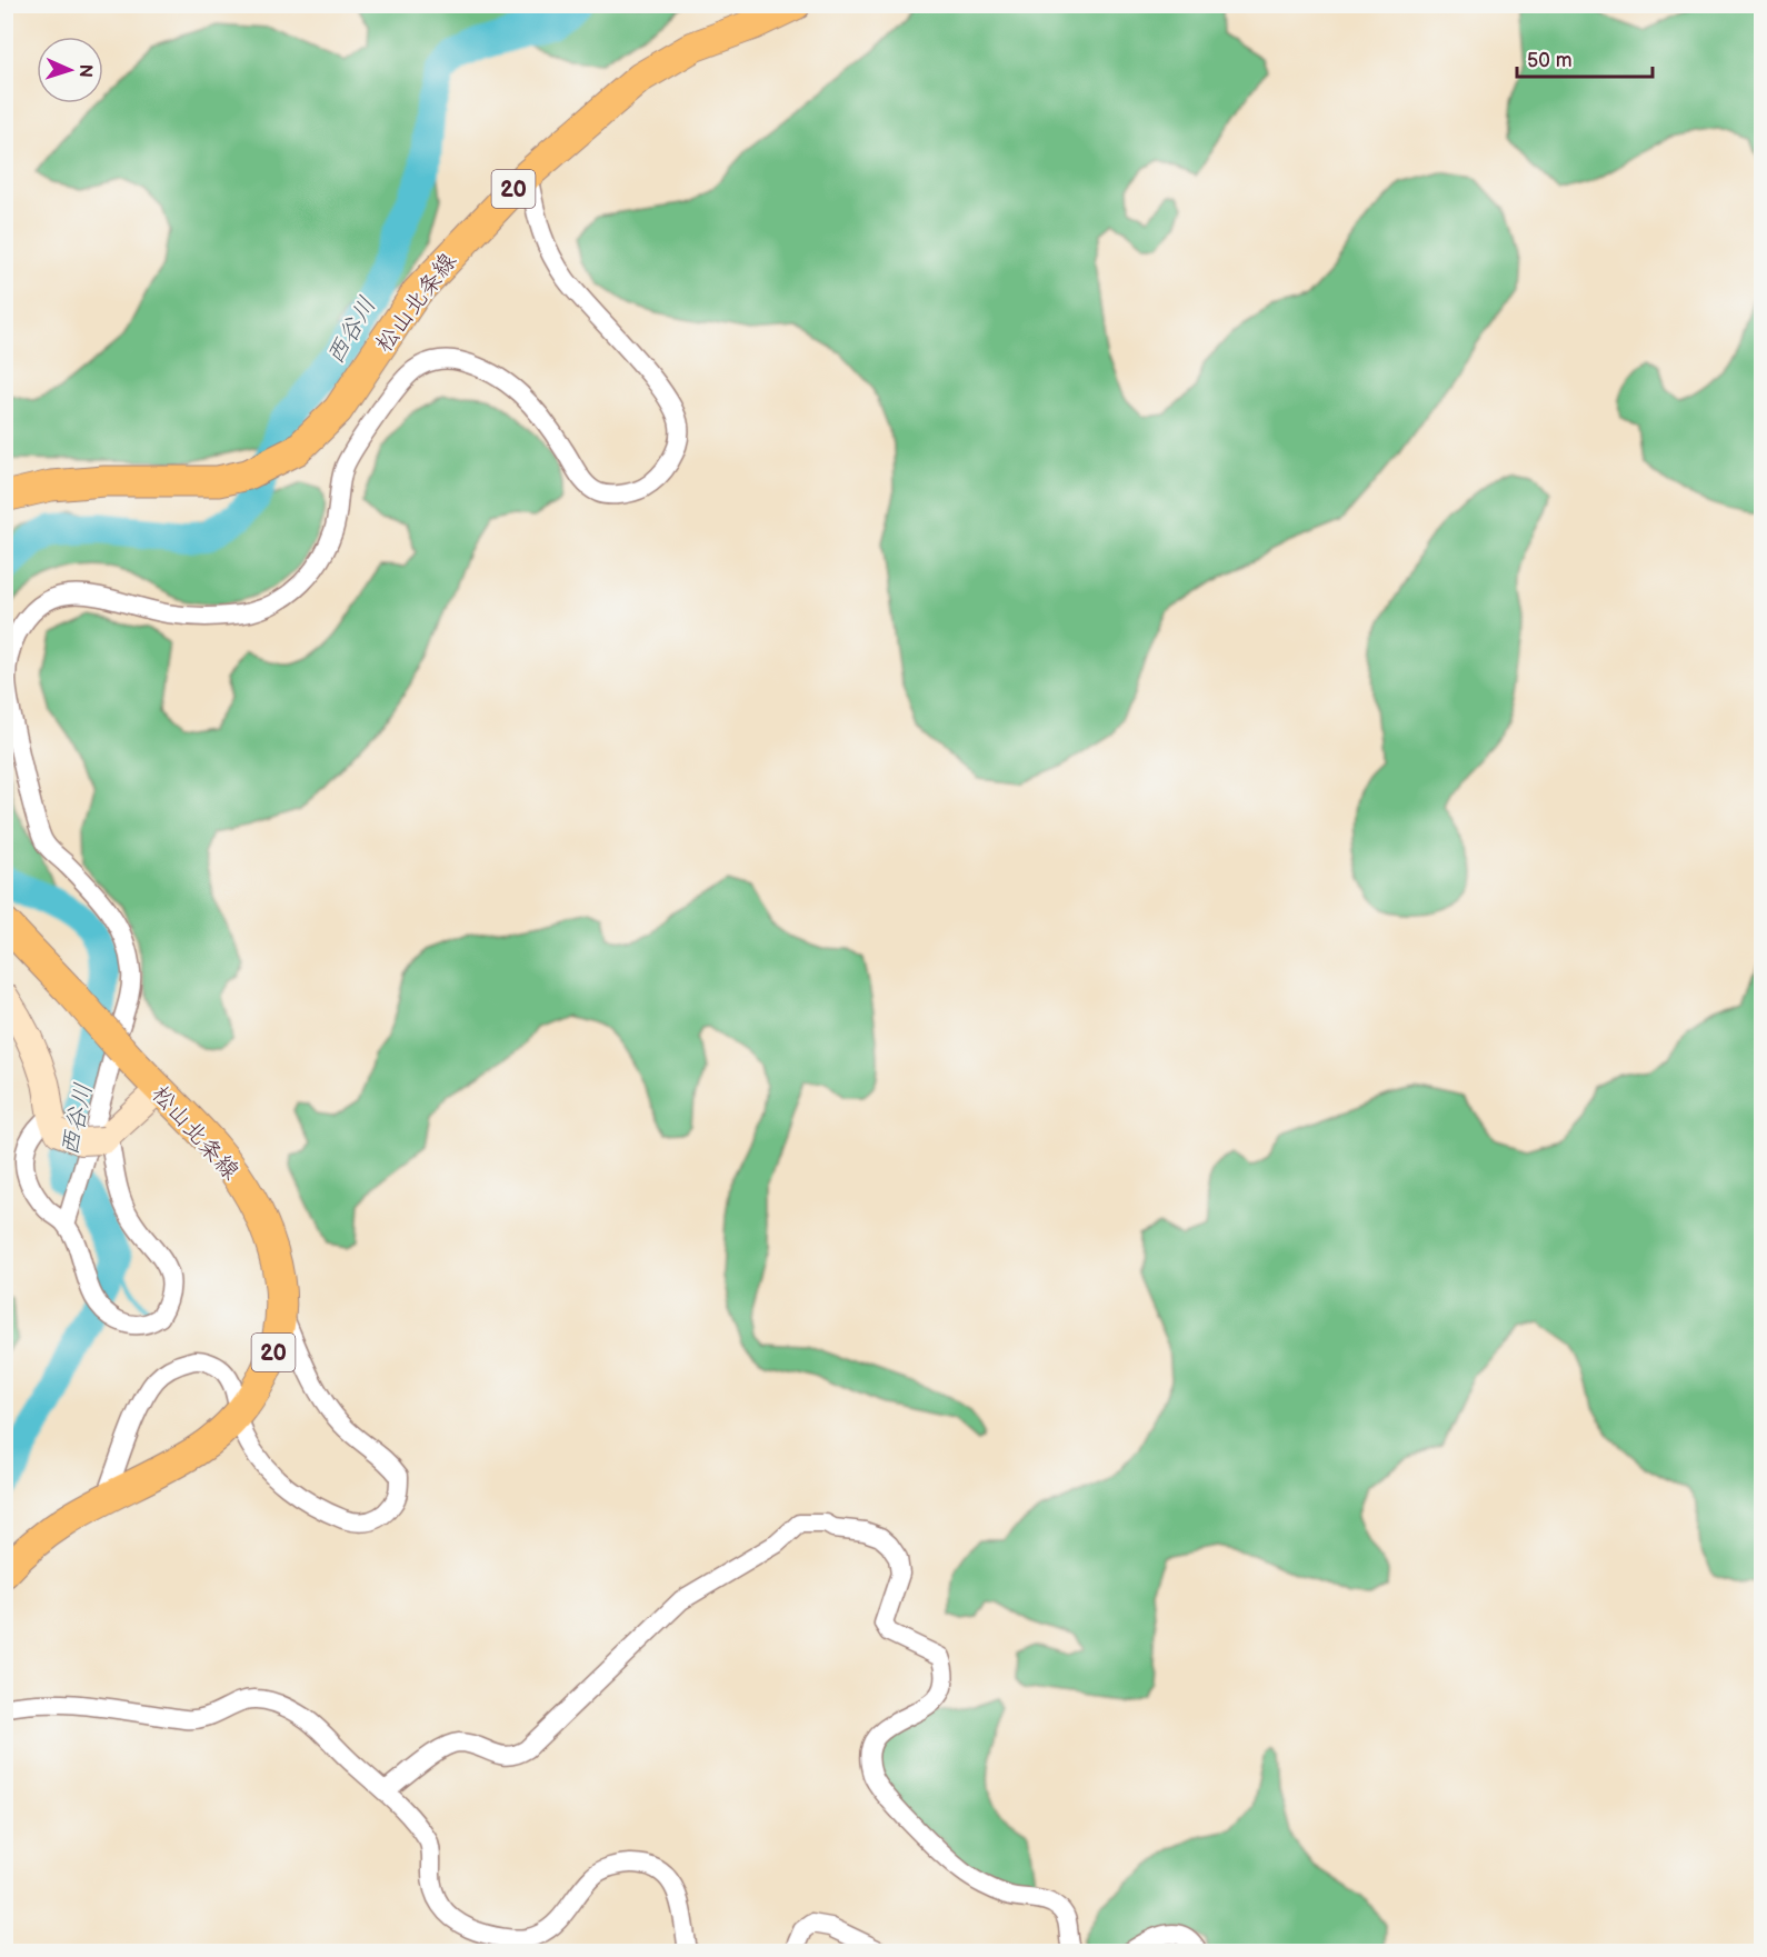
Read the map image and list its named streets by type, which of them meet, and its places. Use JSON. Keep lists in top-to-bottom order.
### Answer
{
  "streets": {
    "main road": ["20", "松山北条線"]
  },
  "water": ["西谷川"],
  "scale_bar": "50 m",
  "north": "right"
}
